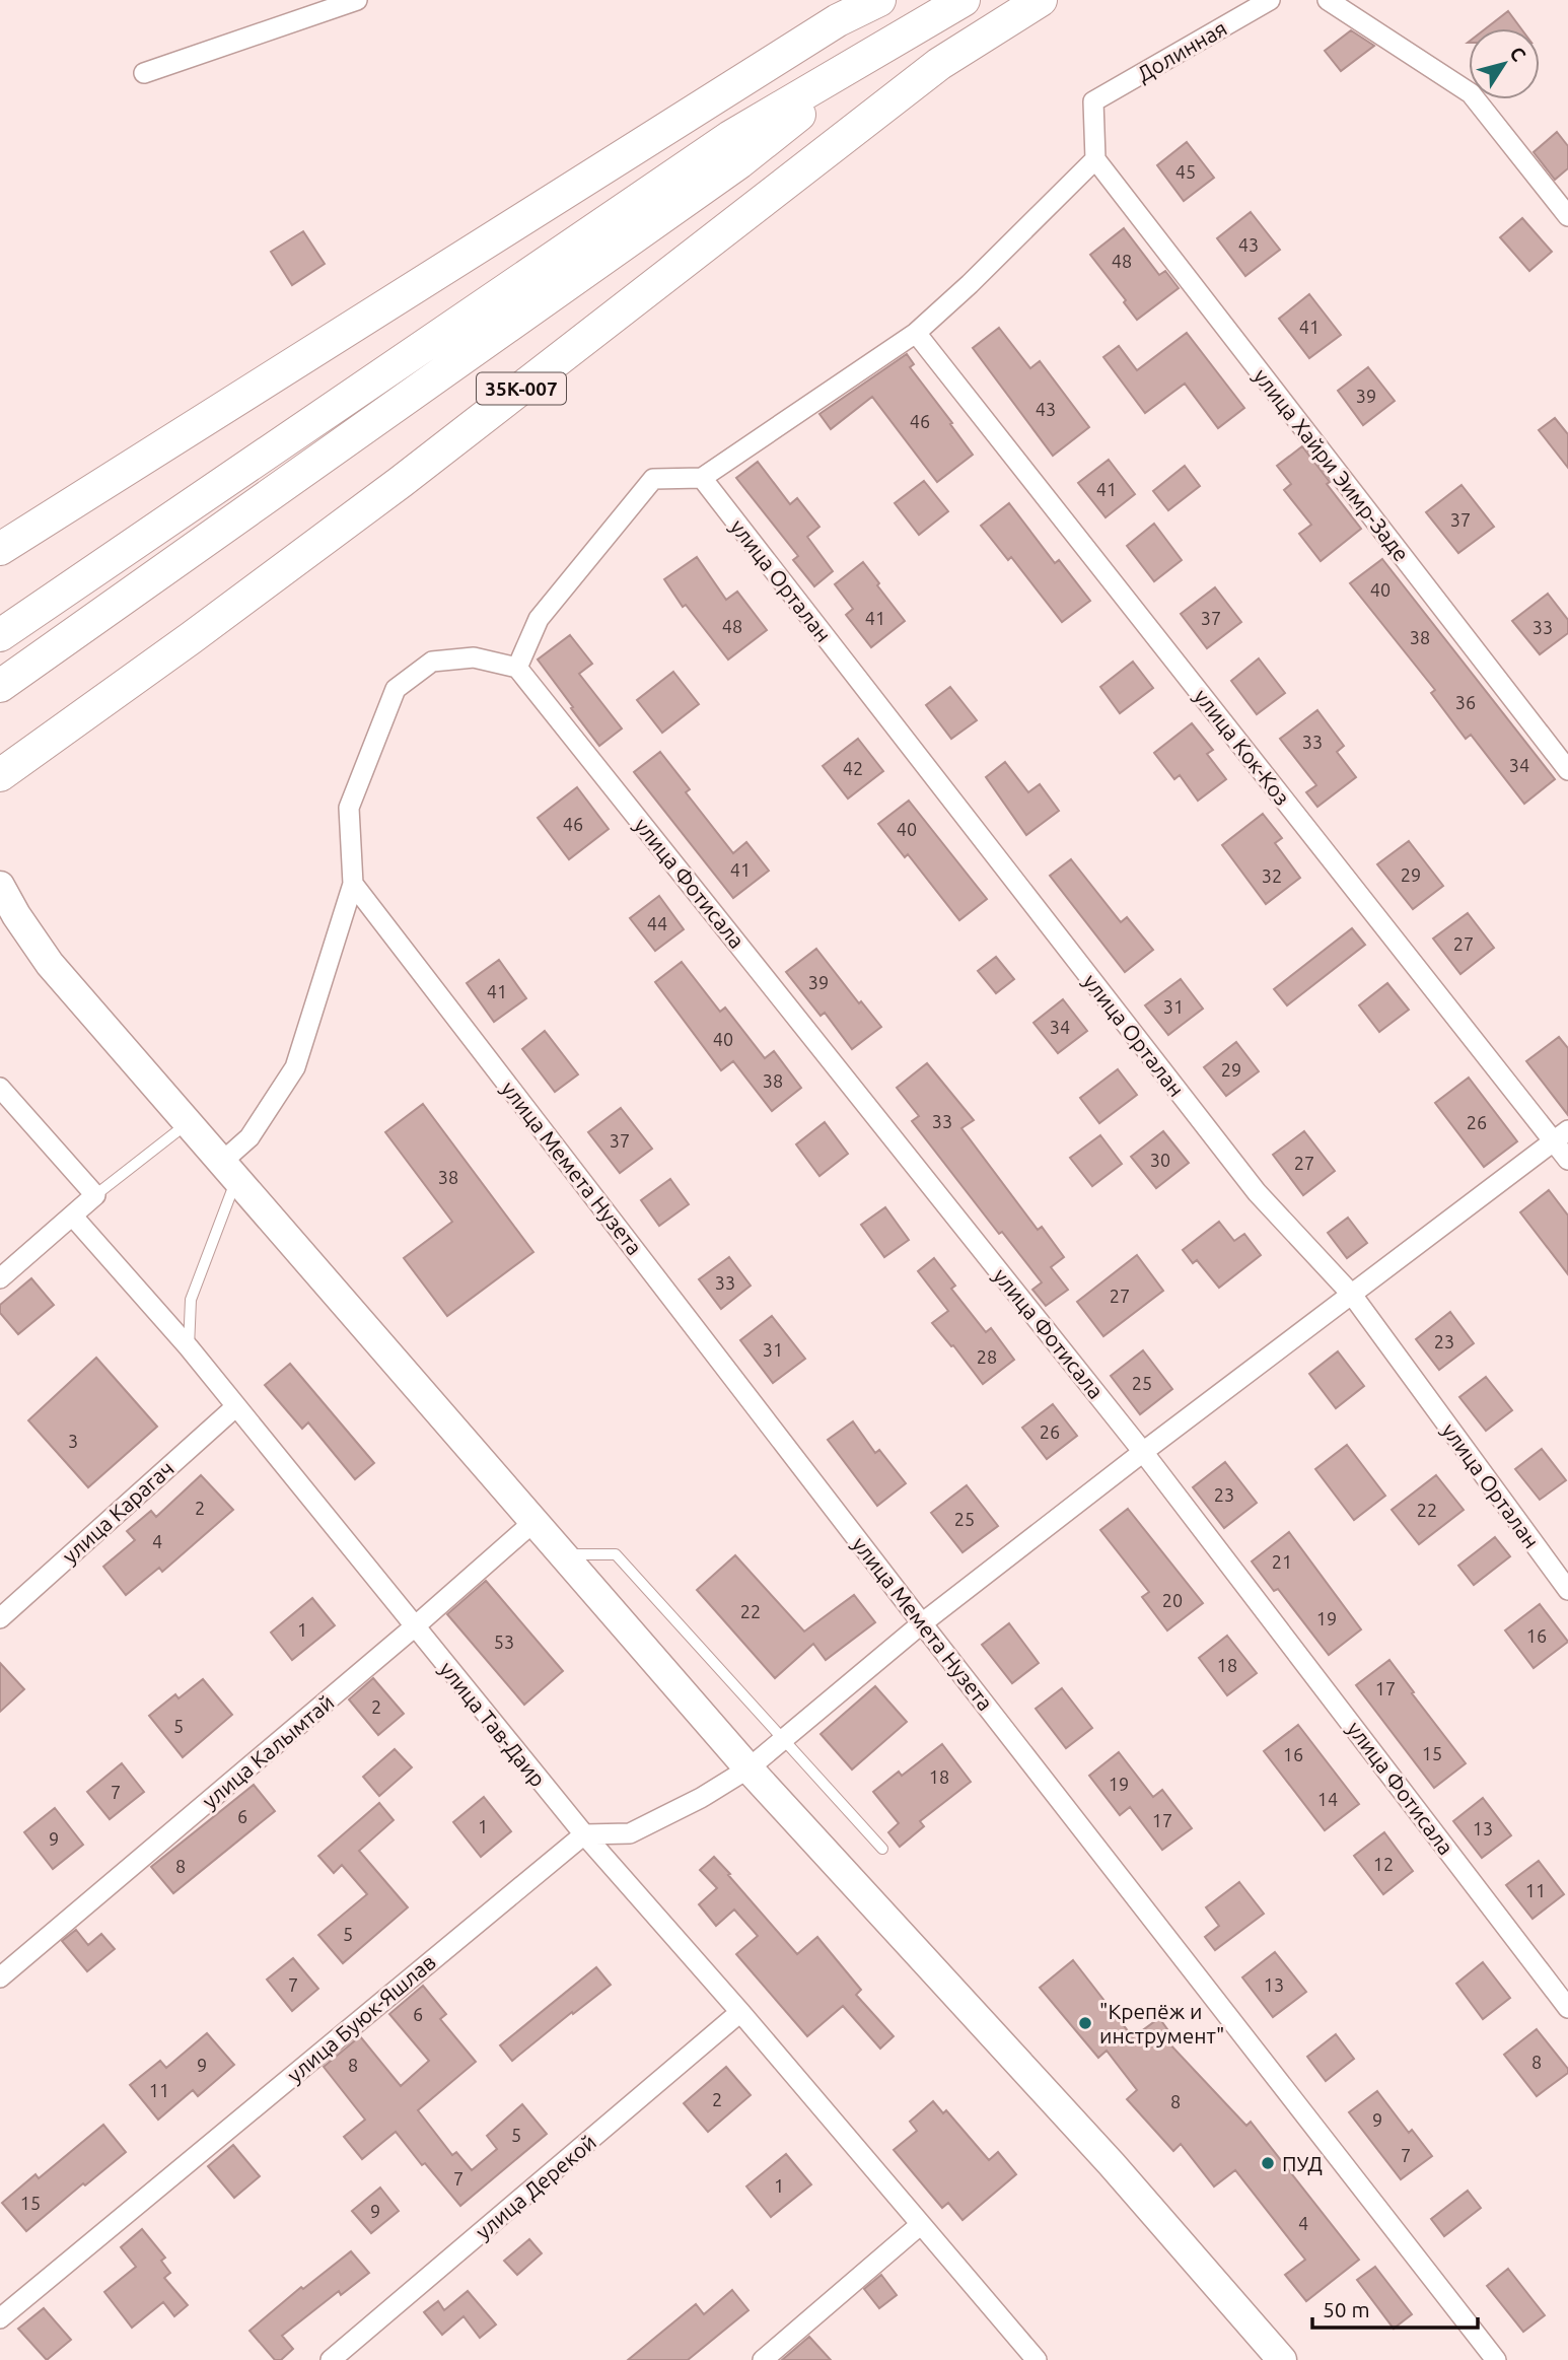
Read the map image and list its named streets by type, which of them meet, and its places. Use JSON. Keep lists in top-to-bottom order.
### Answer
{
  "streets": {
    "main road": ["35К-007"],
    "street": [
      "Долинная",
      "улица Хайри Эимр-Заде",
      "улица Орталан",
      "улица Кок-Коз",
      "улица Фотисала",
      "улица Мемета Нузета",
      "улица Карагач",
      "улица Тав-Даир",
      "улица Калымтай",
      "улица Буюк-Яшлав",
      "улица Дерекой"
    ]
  },
  "crossings": [
    ["Долинная", "улица Хайри Эимр-Заде"],
    ["улица Карагач", "улица Тав-Даир"],
    ["улица Тав-Даир", "улица Калымтай"],
    ["улица Тав-Даир", "улица Буюк-Яшлав"],
    ["улица Тав-Даир", "улица Дерекой"]
  ],
  "places": ["\"Крепёж и инструмент\"", "ПУД"],
  "house_numbers": [
    "45",
    "43",
    "48",
    "41",
    "39",
    "43",
    "46",
    "41",
    "37",
    "40",
    "41",
    "37",
    "48",
    "33",
    "38",
    "36",
    "33",
    "34",
    "42",
    "46",
    "40",
    "41",
    "29",
    "32",
    "44",
    "27",
    "39",
    "41",
    "31",
    "34",
    "40",
    "29",
    "38",
    "33",
    "26",
    "37",
    "30",
    "27",
    "38",
    "33",
    "27",
    "23",
    "31",
    "28",
    "25",
    "26",
    "3",
    "23",
    "2",
    "22",
    "25",
    "4",
    "21",
    "20",
    "22",
    "19",
    "1",
    "16",
    "53",
    "18",
    "17",
    "2",
    "5",
    "15",
    "16",
    "18",
    "19",
    "7",
    "14",
    "6",
    "17",
    "1",
    "13",
    "9",
    "12",
    "8",
    "11",
    "5",
    "7",
    "13",
    "6",
    "8",
    "9",
    "8",
    "11",
    "2",
    "8",
    "9",
    "5",
    "7",
    "7",
    "1",
    "15",
    "9",
    "4"
  ],
  "scale_bar": "50 m",
  "north": "top right"
}
